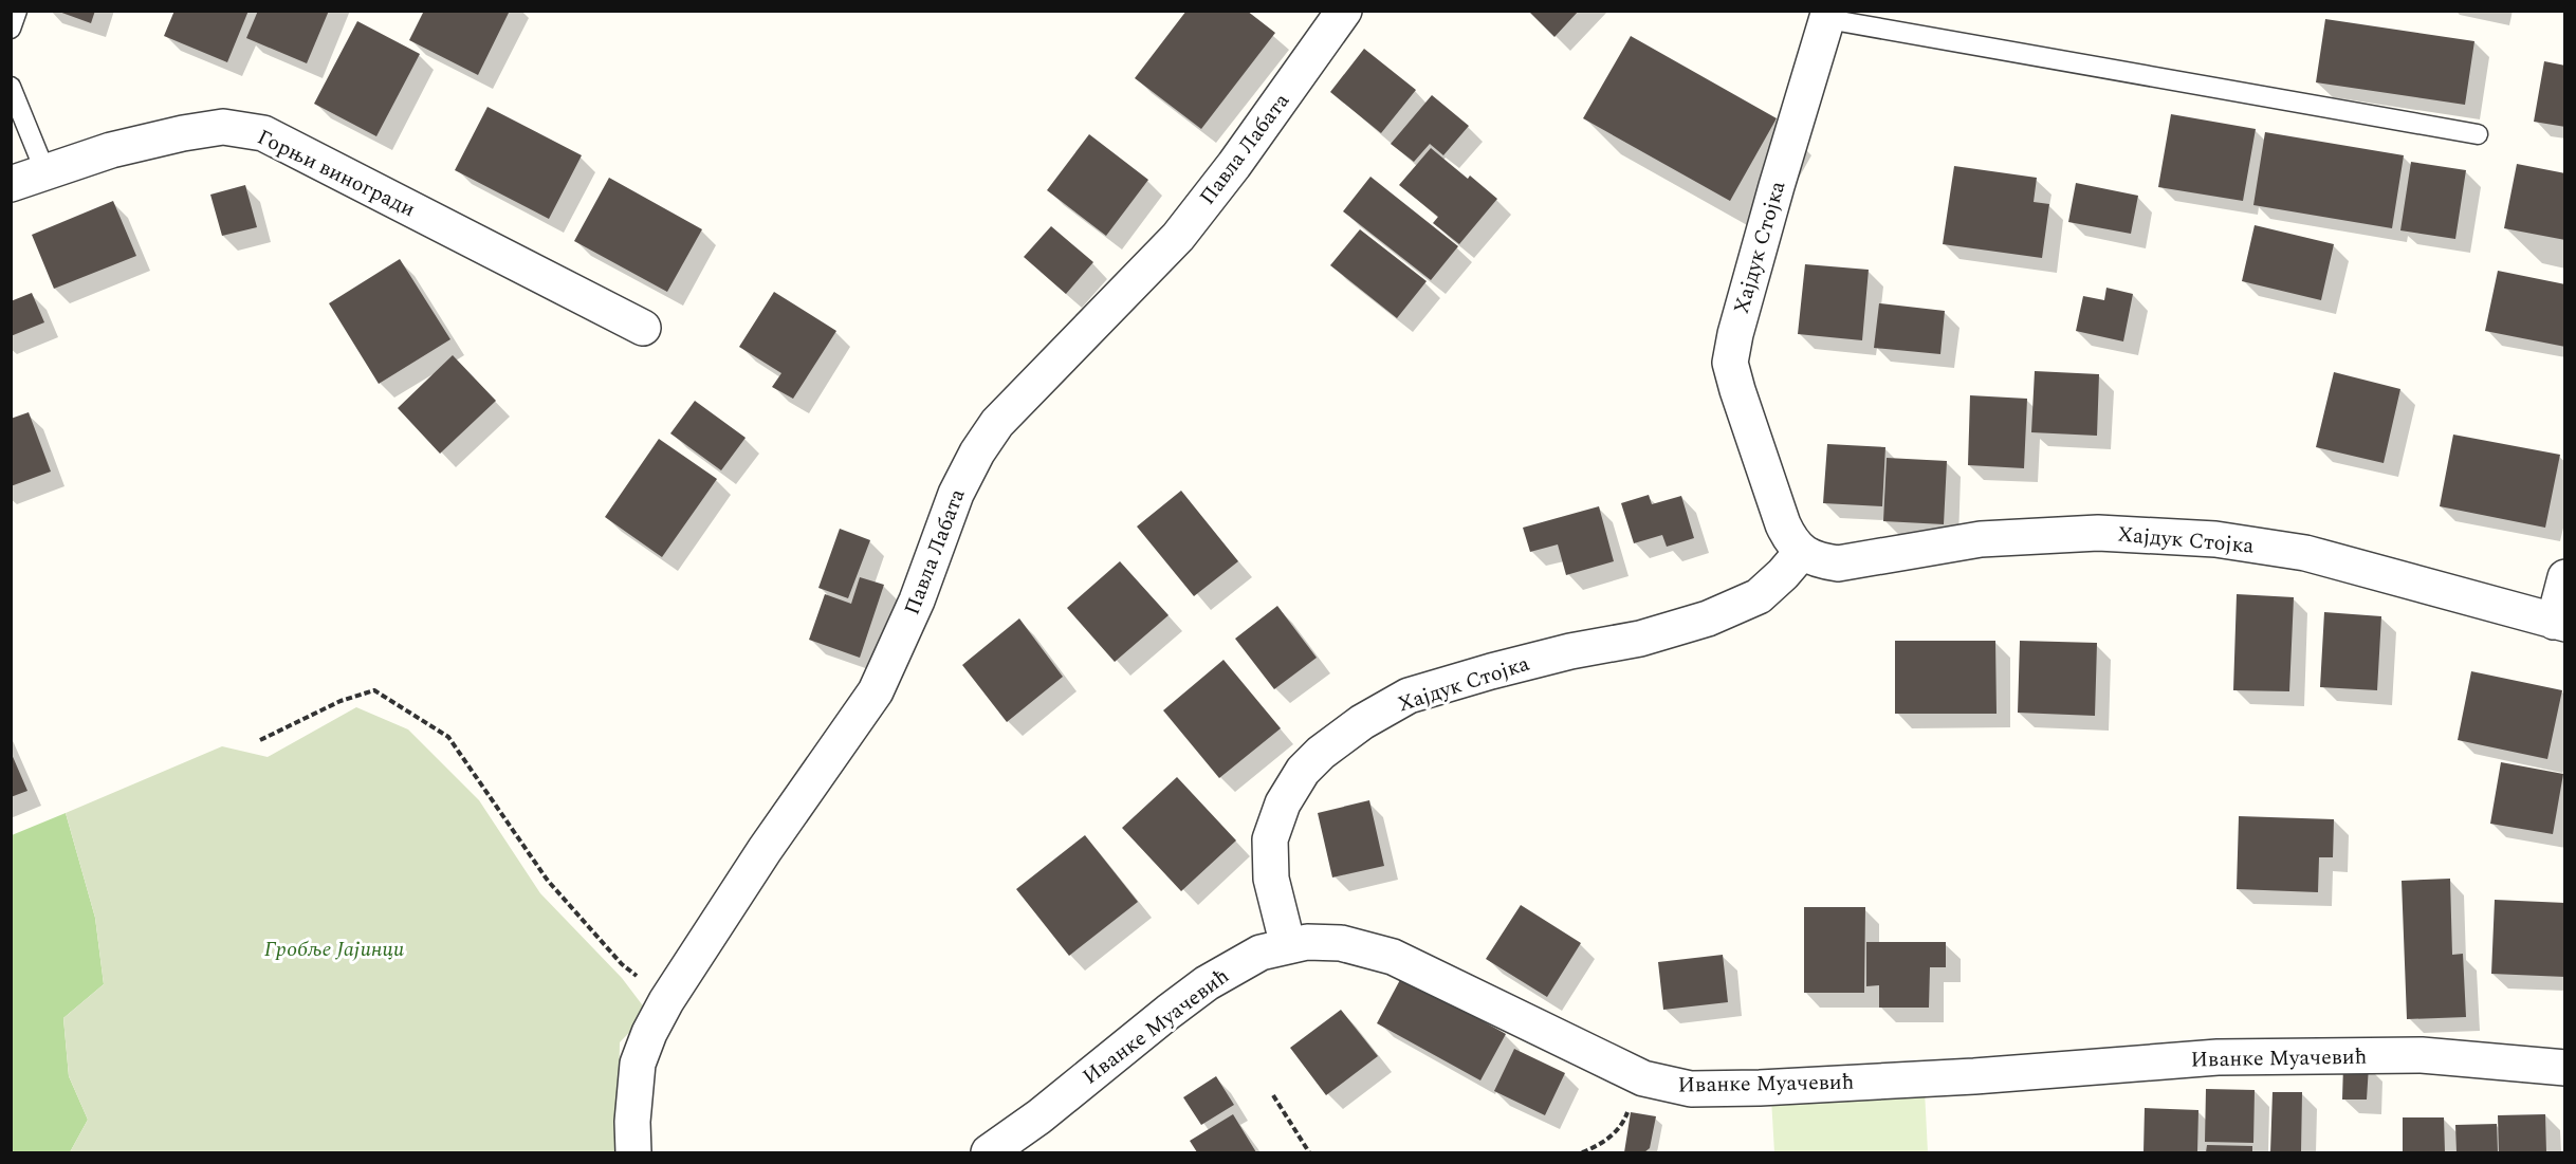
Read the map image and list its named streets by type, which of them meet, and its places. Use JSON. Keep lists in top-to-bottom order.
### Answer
{
  "streets": {
    "street": [
      "Павла Лабата",
      "Горњи виногради",
      "Хајдук Стојка",
      "Иванке Муачевић"
    ]
  },
  "crossings": [
    ["Хајдук Стојка", "Иванке Муачевић"]
  ],
  "parks": ["Гробље Јајинци"]
}
